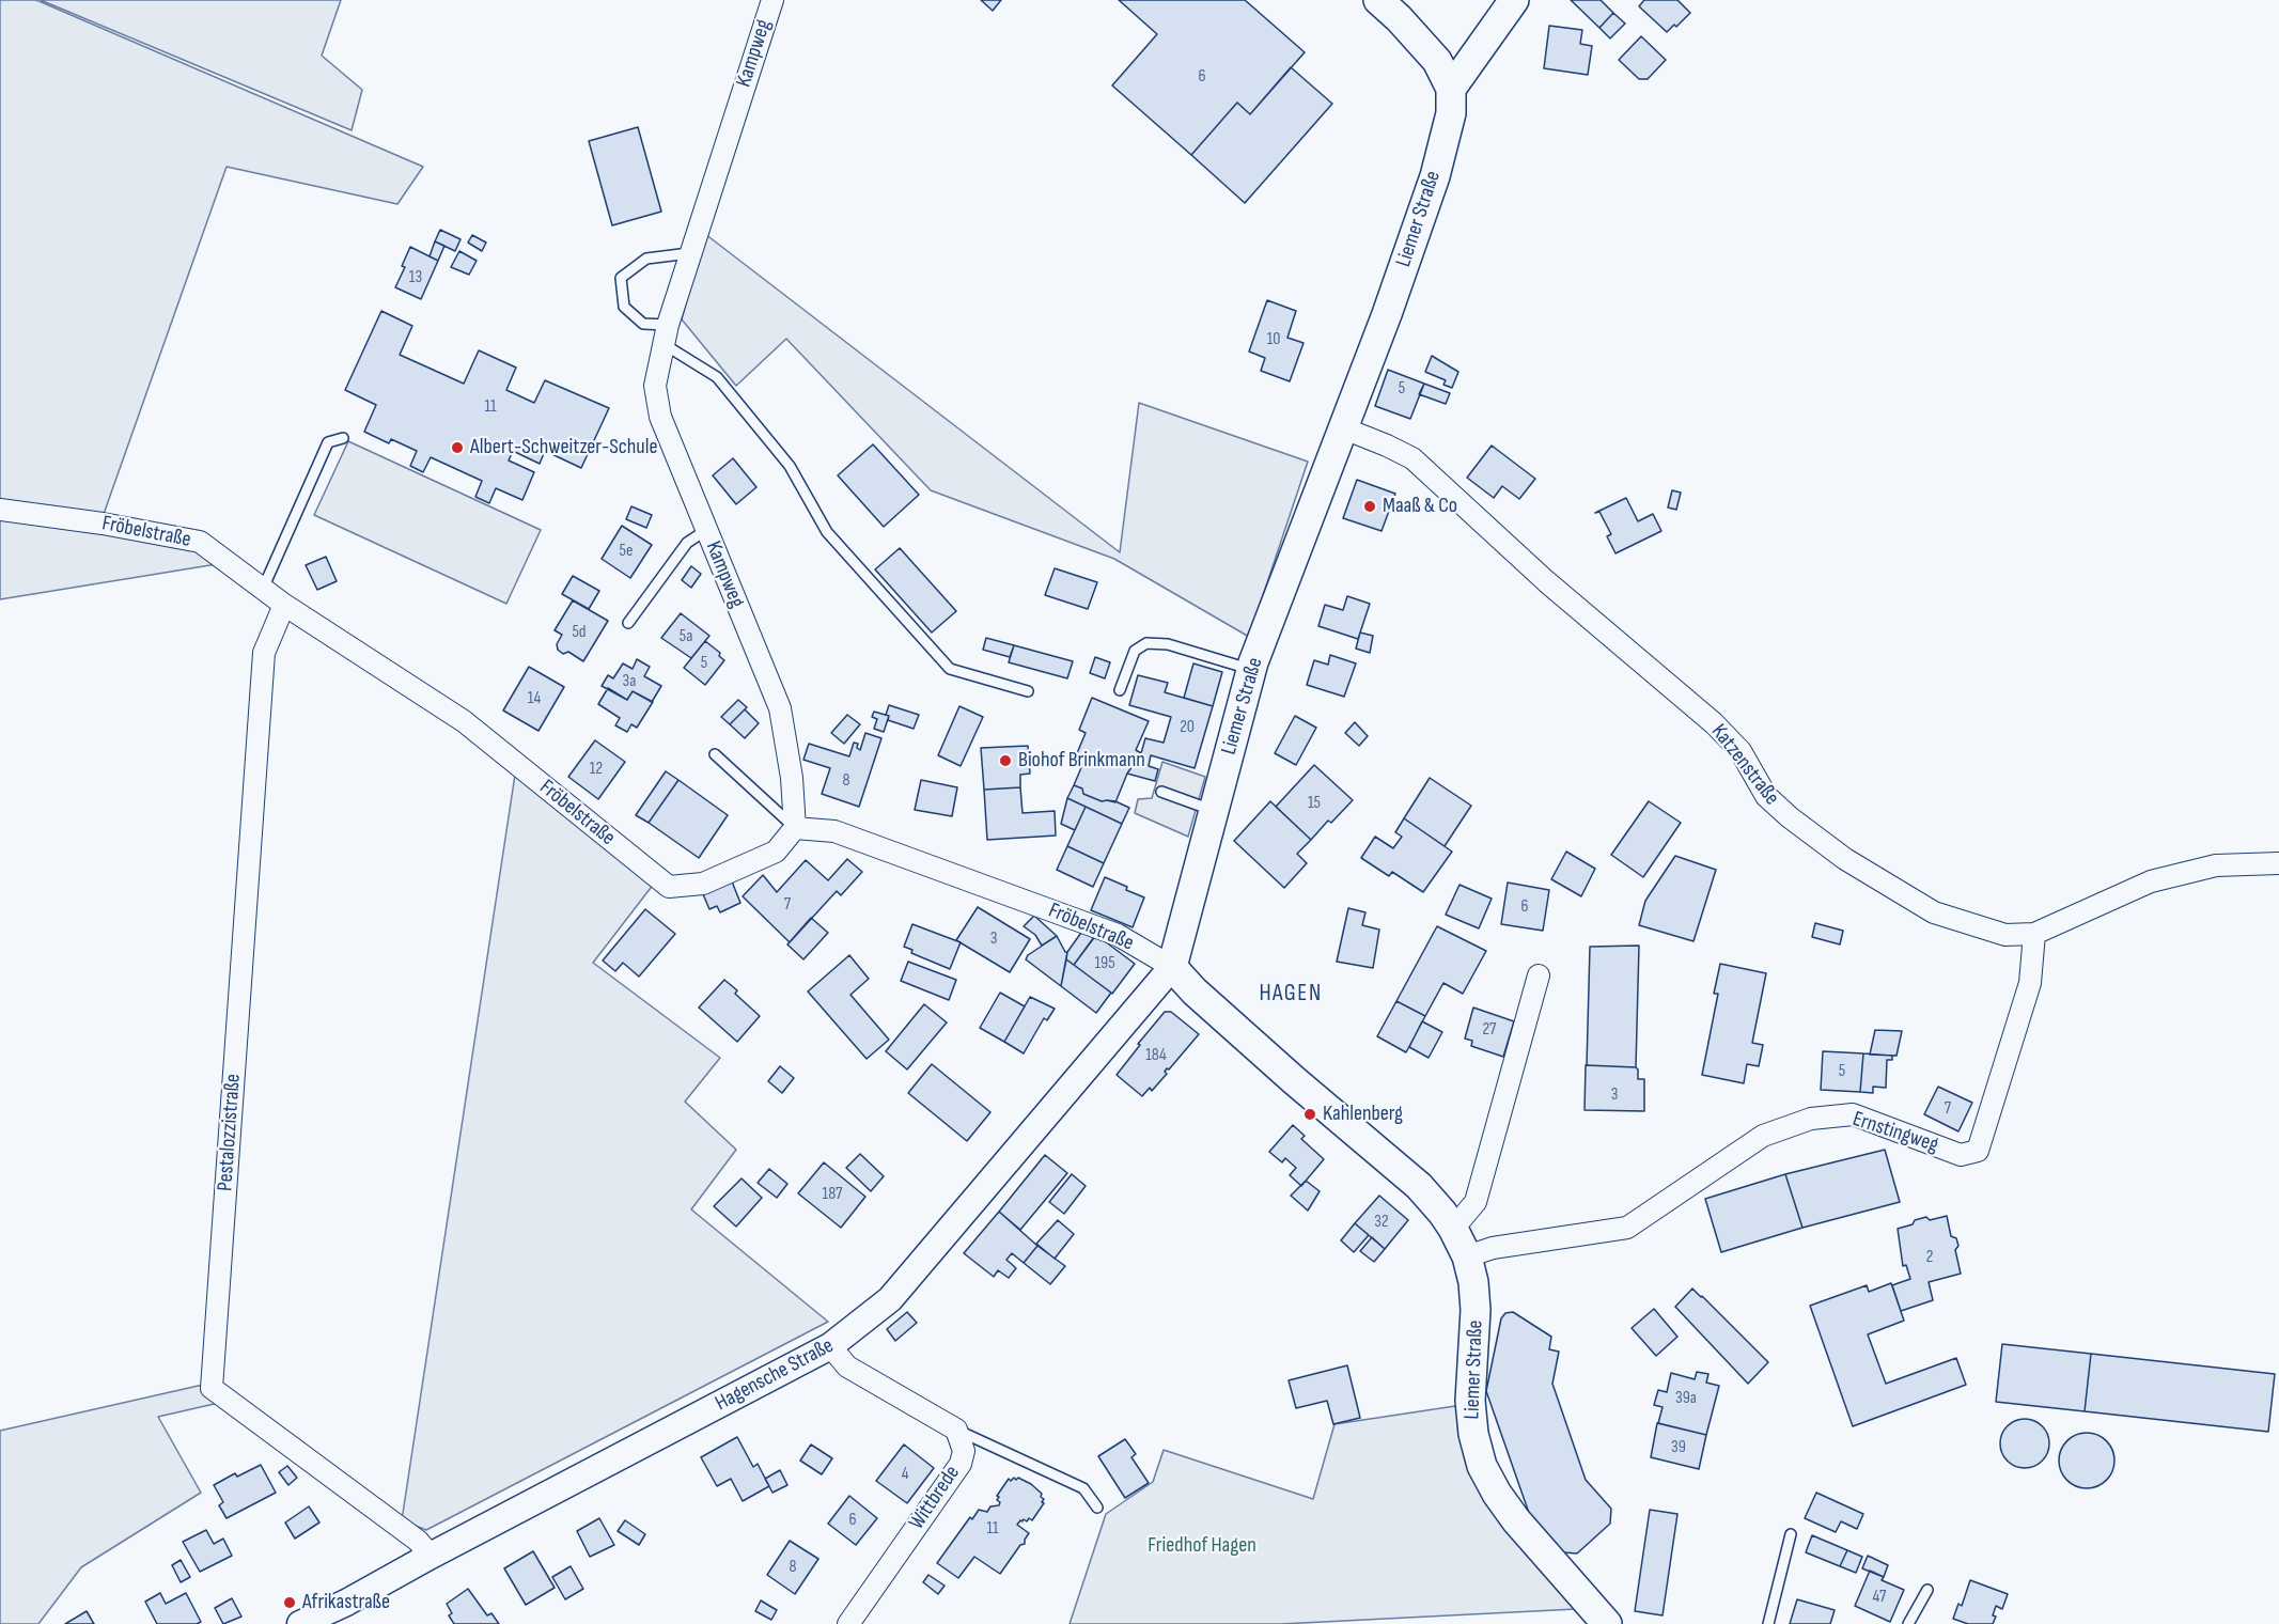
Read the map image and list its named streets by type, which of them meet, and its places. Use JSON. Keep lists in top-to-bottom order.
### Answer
{
  "streets": {
    "main road": ["Liemer Straße"],
    "street": [
      "Kampweg",
      "Fröbelstraße",
      "Katzenstraße",
      "Pestalozzistraße",
      "Ernstingweg",
      "Hagensche Straße",
      "Wittbrede"
    ]
  },
  "crossings": [
    ["Kampweg", "Fröbelstraße"],
    ["Liemer Straße", "Fröbelstraße"],
    ["Liemer Straße", "Katzenstraße"],
    ["Liemer Straße", "Ernstingweg"],
    ["Liemer Straße", "Hagensche Straße"],
    ["Fröbelstraße", "Pestalozzistraße"],
    ["Fröbelstraße", "Hagensche Straße"],
    ["Katzenstraße", "Ernstingweg"],
    ["Pestalozzistraße", "Hagensche Straße"]
  ],
  "districts": ["HAGEN"],
  "parks": ["Friedhof Hagen"],
  "places": [
    "Albert-Schweitzer-Schule",
    "Maaß & Co",
    "Biohof Brinkmann",
    "Kahlenberg",
    "Afrikastraße"
  ],
  "house_numbers": [
    "6",
    "13",
    "10",
    "5",
    "11",
    "5e",
    "5d",
    "5a",
    "5",
    "3a",
    "14",
    "20",
    "12",
    "8",
    "15",
    "7",
    "6",
    "3",
    "195",
    "27",
    "184",
    "5",
    "3",
    "7",
    "187",
    "32",
    "2",
    "39a",
    "39",
    "4",
    "6",
    "11",
    "8",
    "47"
  ]
}
